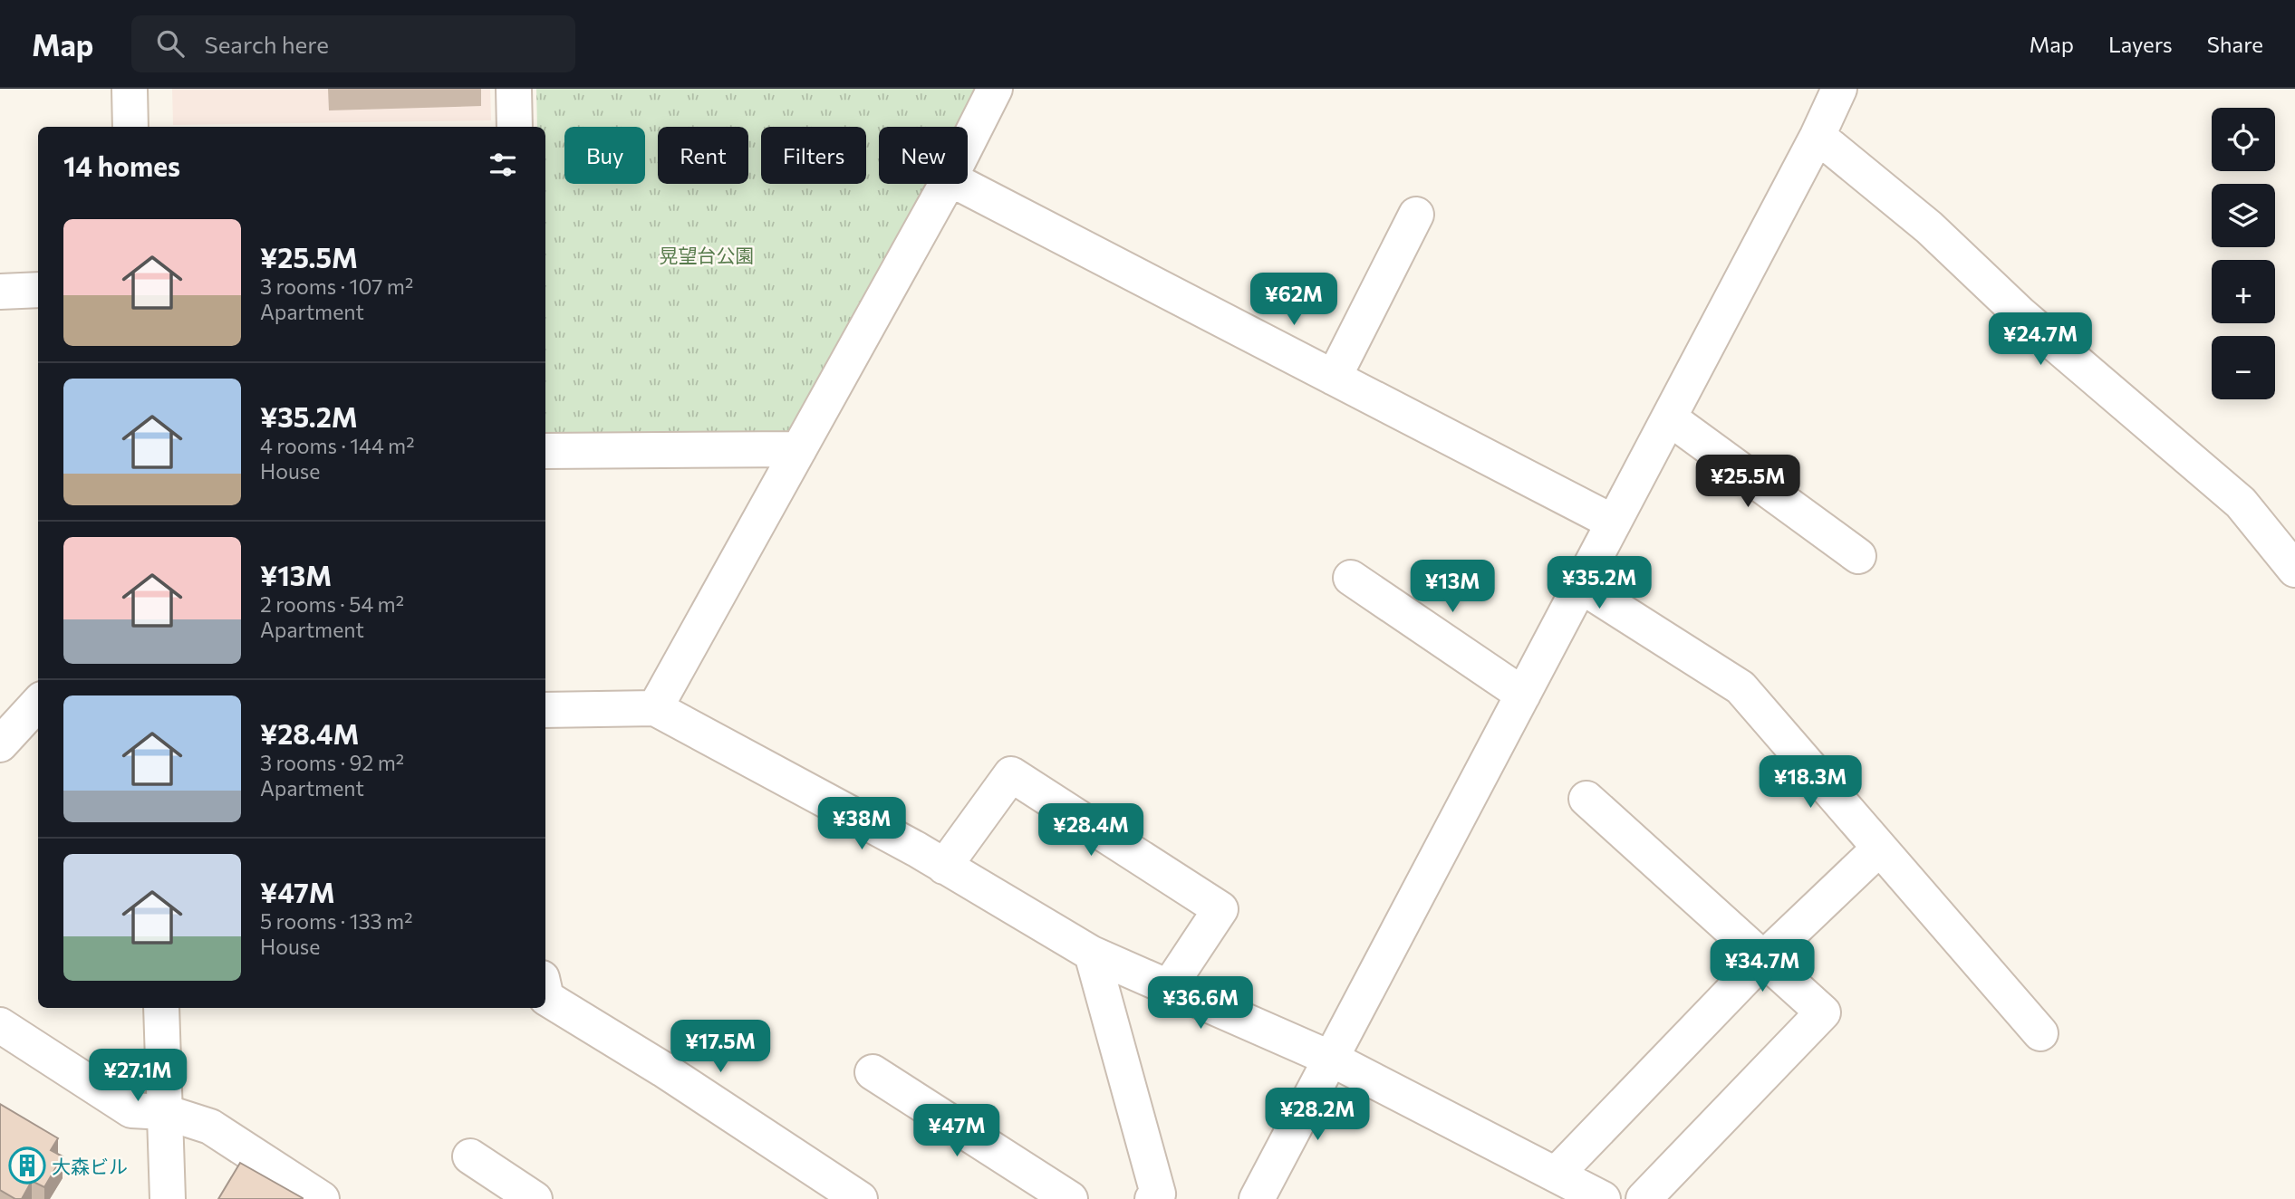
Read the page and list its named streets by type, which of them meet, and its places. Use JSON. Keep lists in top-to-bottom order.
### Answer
{
  "parks": ["晃望台公園"],
  "places": {
    "building": ["大森ビル"]
  },
  "page": {
    "header": "Map",
    "search": "Search here",
    "nav": ["Map", "Layers", "Share"],
    "map_buttons": ["+", "−"],
    "chip": [
      "Buy",
      "Rent",
      "Filters",
      "New"
    ],
    "heading": "14 homes",
    "list": [
      {
        "name": "¥25.5M",
        "note": "3 rooms · 107 m² · Apartment"
      },
      {
        "name": "¥35.2M",
        "note": "4 rooms · 144 m² · House"
      },
      {
        "name": "¥13M",
        "note": "2 rooms · 54 m² · Apartment"
      },
      {
        "name": "¥28.4M",
        "note": "3 rooms · 92 m² · Apartment"
      },
      {
        "name": "¥47M",
        "note": "5 rooms · 133 m² · House"
      }
    ],
    "price": [
      "¥62M",
      "¥24.7M",
      "¥25.5M",
      "¥35.2M",
      "¥13M",
      "¥18.3M",
      "¥38M",
      "¥28.4M",
      "¥34.7M",
      "¥36.6M",
      "¥17.5M",
      "¥27.1M",
      "¥28.2M",
      "¥47M"
    ]
  }
}
